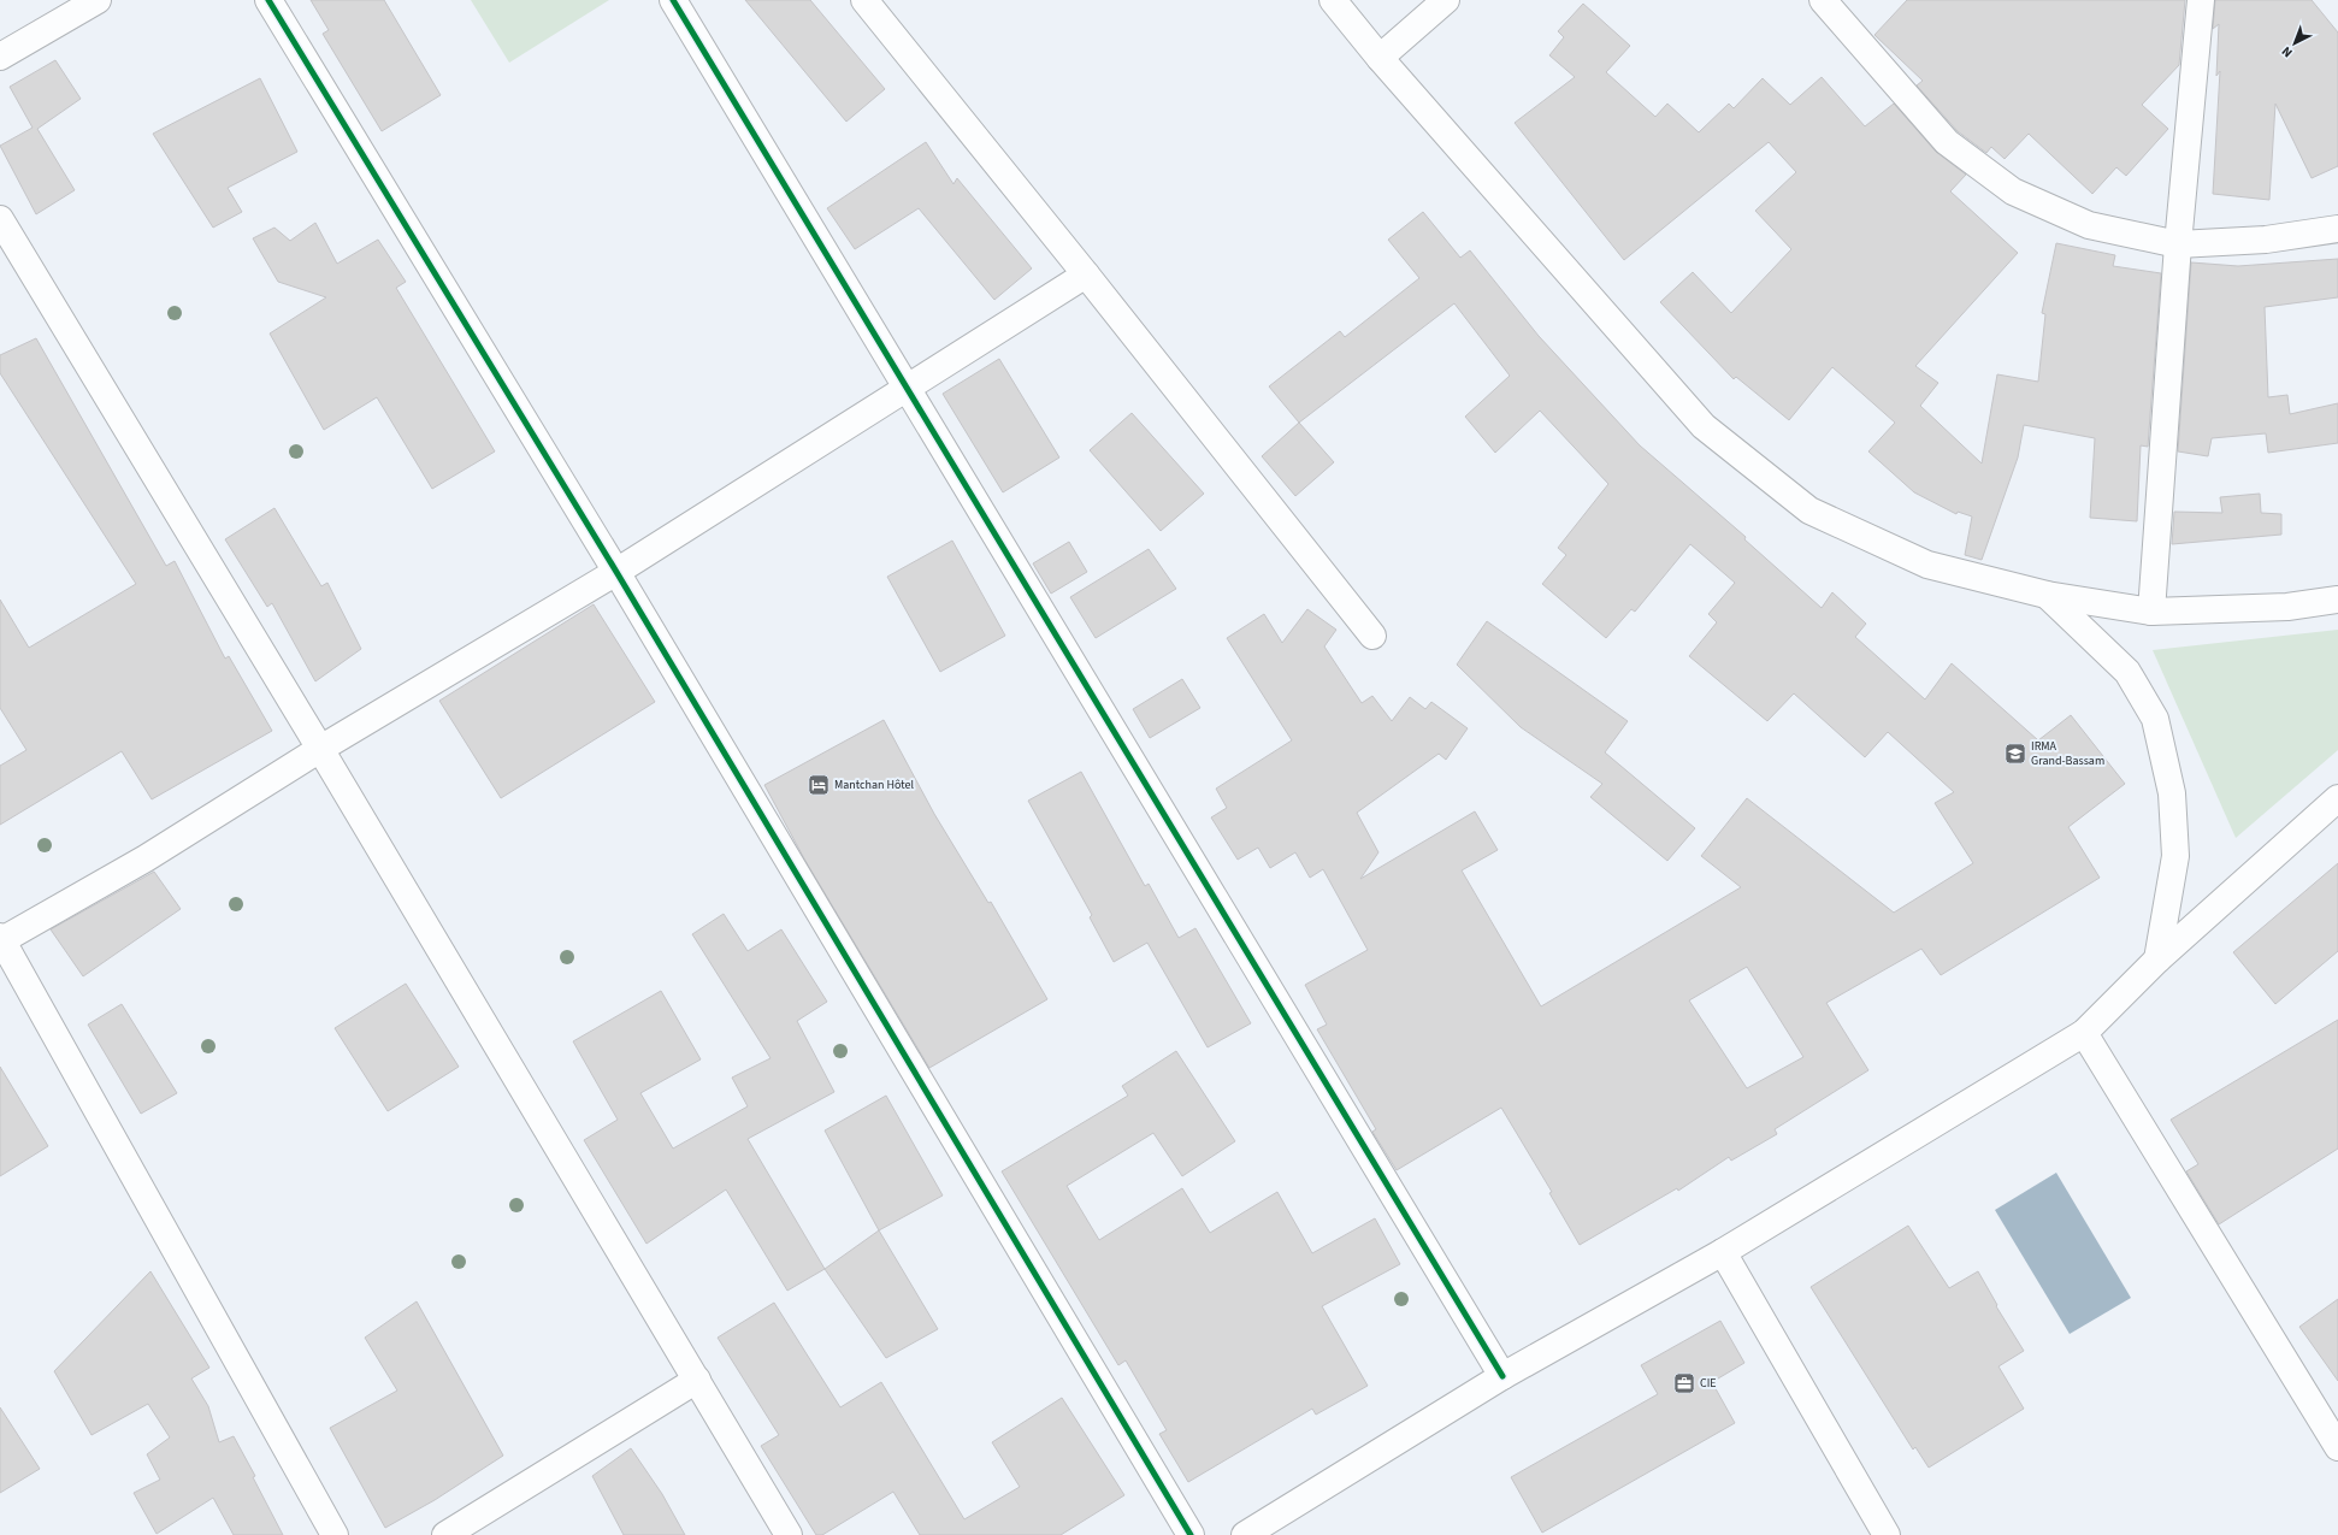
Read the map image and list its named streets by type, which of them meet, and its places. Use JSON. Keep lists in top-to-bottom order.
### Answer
{
  "places": {
    "school or university": ["IRMA Grand-Bassam"],
    "hotel": ["Mantchan Hôtel"],
    "office": ["CIE"]
  },
  "north": "bottom left"
}
